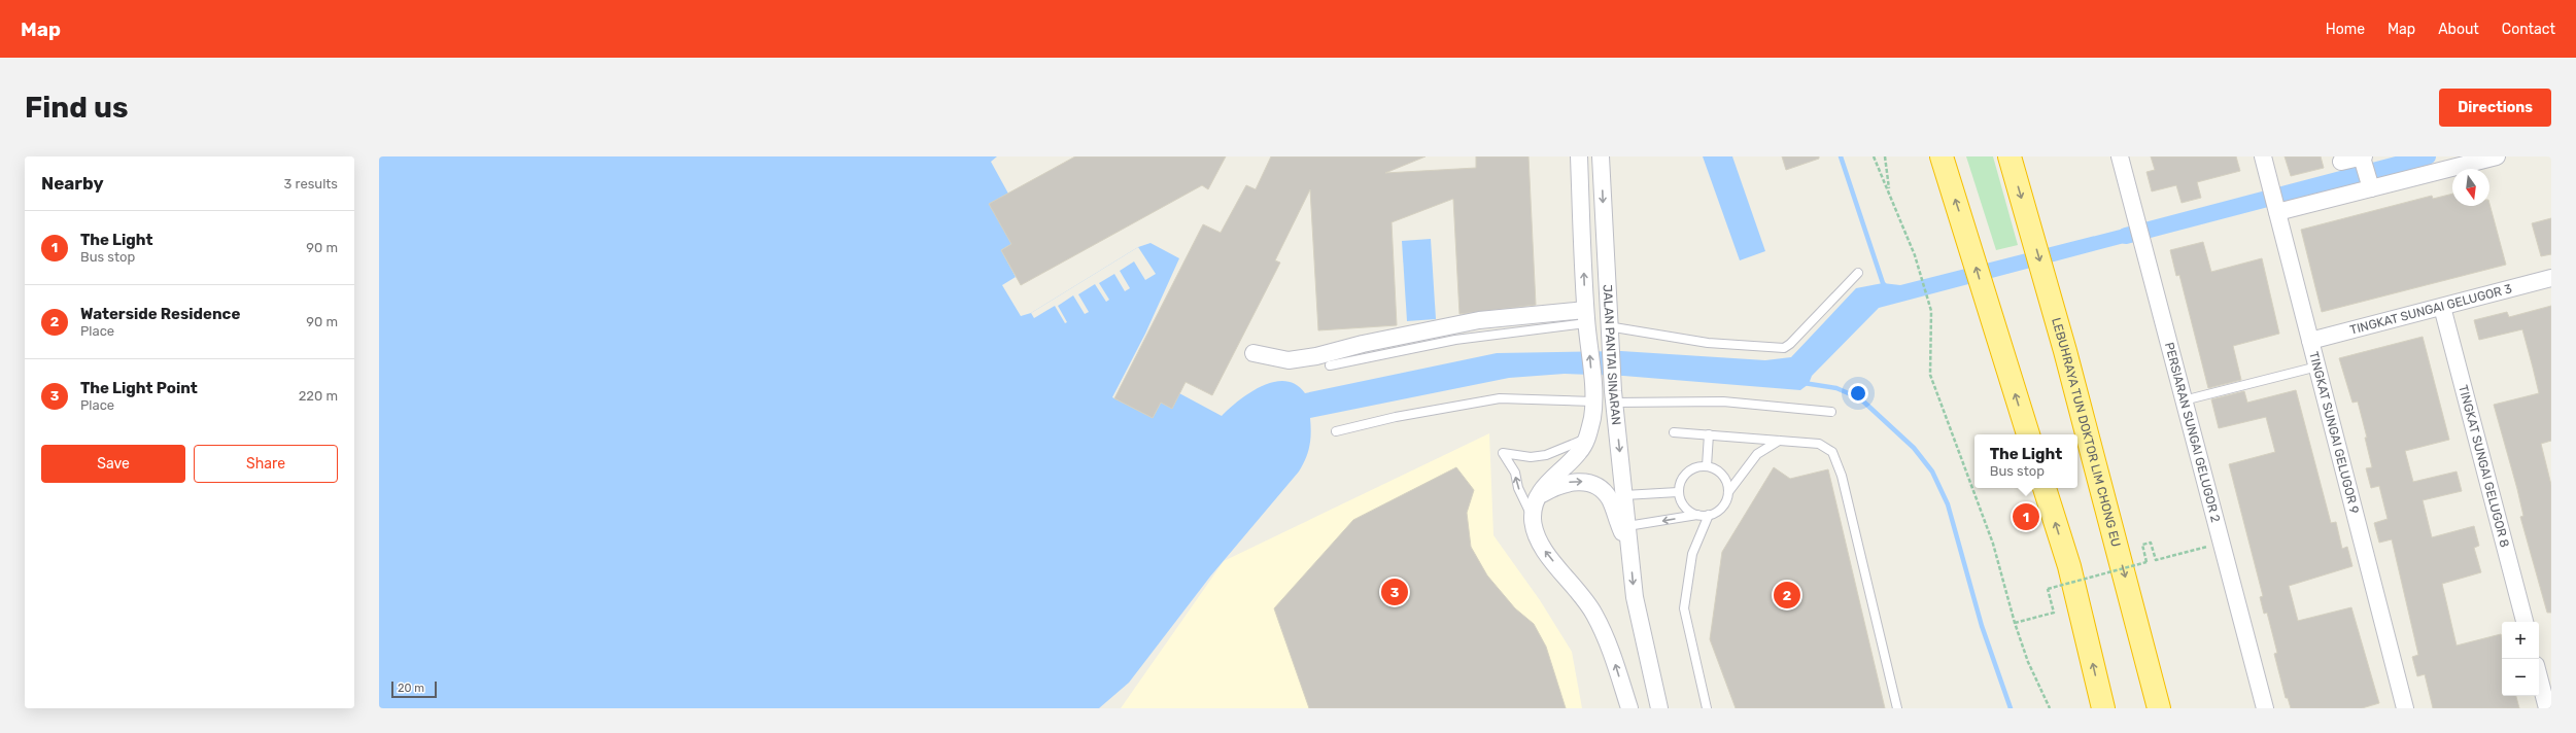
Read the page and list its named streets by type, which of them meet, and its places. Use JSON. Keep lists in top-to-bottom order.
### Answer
{
  "streets": {
    "highway": ["LEBUHRAYA TUN DOKTOR LIM CHONG EU"],
    "street": [
      "TINGKAT SUNGAI GELUGOR 3",
      "JALAN PANTAI SINARAN",
      "PERSIARAN SUNGAI GELUGOR 2",
      "TINGKAT SUNGAI GELUGOR 9",
      "TINGKAT SUNGAI GELUGOR 8"
    ]
  },
  "crossings": [
    ["TINGKAT SUNGAI GELUGOR 3", "TINGKAT SUNGAI GELUGOR 9"],
    ["TINGKAT SUNGAI GELUGOR 3", "TINGKAT SUNGAI GELUGOR 8"]
  ],
  "scale_bar": "20 m",
  "north": "bottom",
  "page": {
    "header": "Map",
    "nav": [
      "Home",
      "Map",
      "About",
      "Contact"
    ],
    "buttons": [
      "Directions",
      ["Save", "Share"]
    ],
    "title": "Find us",
    "heading": ["Nearby", "3 results"],
    "list": [
      {
        "mark": "1",
        "name": "The Light",
        "note": "Bus stop",
        "value": "90 m"
      },
      {
        "mark": "2",
        "name": "Waterside Residence",
        "note": "Place",
        "value": "90 m"
      },
      {
        "mark": "3",
        "name": "The Light Point",
        "note": "Place",
        "value": "220 m"
      }
    ],
    "popup": ["The Light", "Bus stop"],
    "pins": ["1", "3", "2"],
    "map_buttons": ["+", "−"],
    "scale": "20 m"
  }
}
